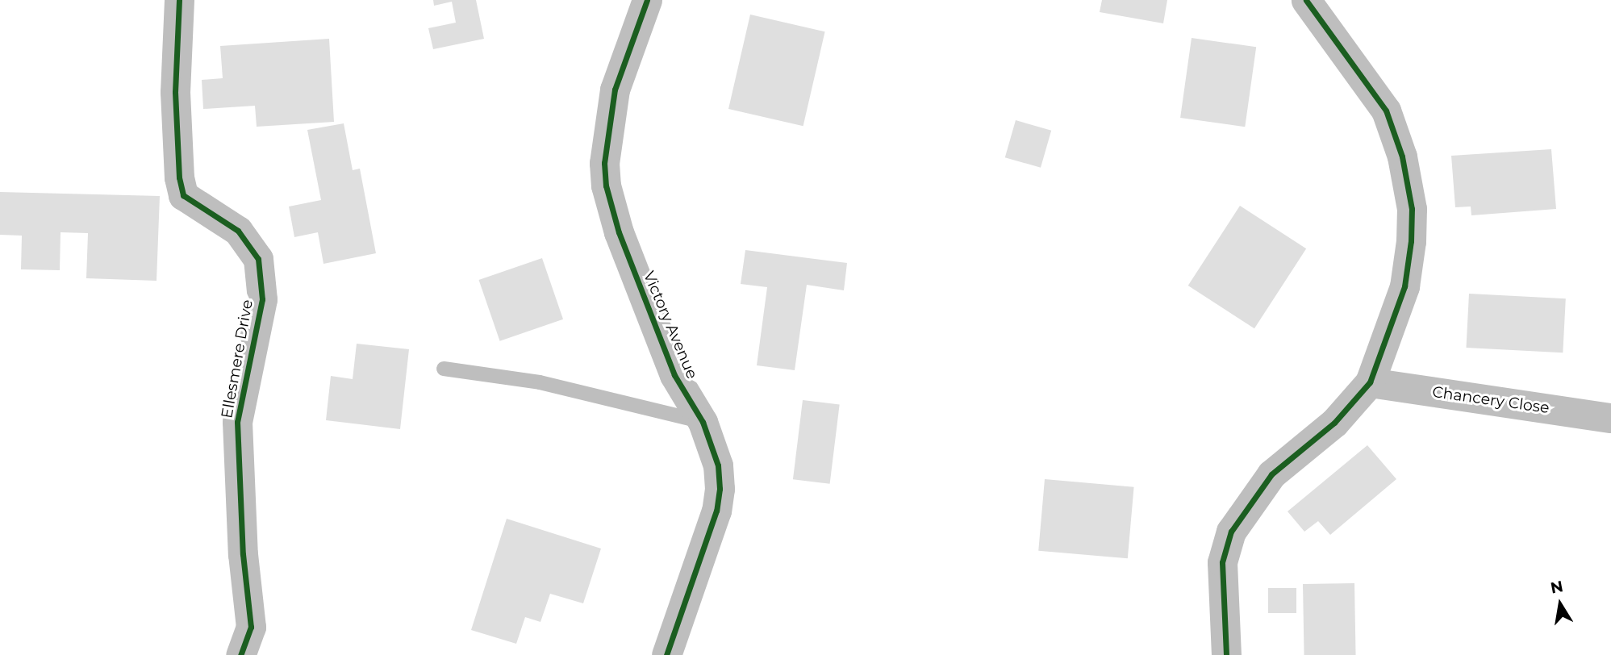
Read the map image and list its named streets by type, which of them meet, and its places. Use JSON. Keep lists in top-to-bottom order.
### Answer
{
  "streets": {
    "street": ["Victory Avenue", "Ellesmere Drive", "Chancery Close"]
  },
  "north": "top"
}
